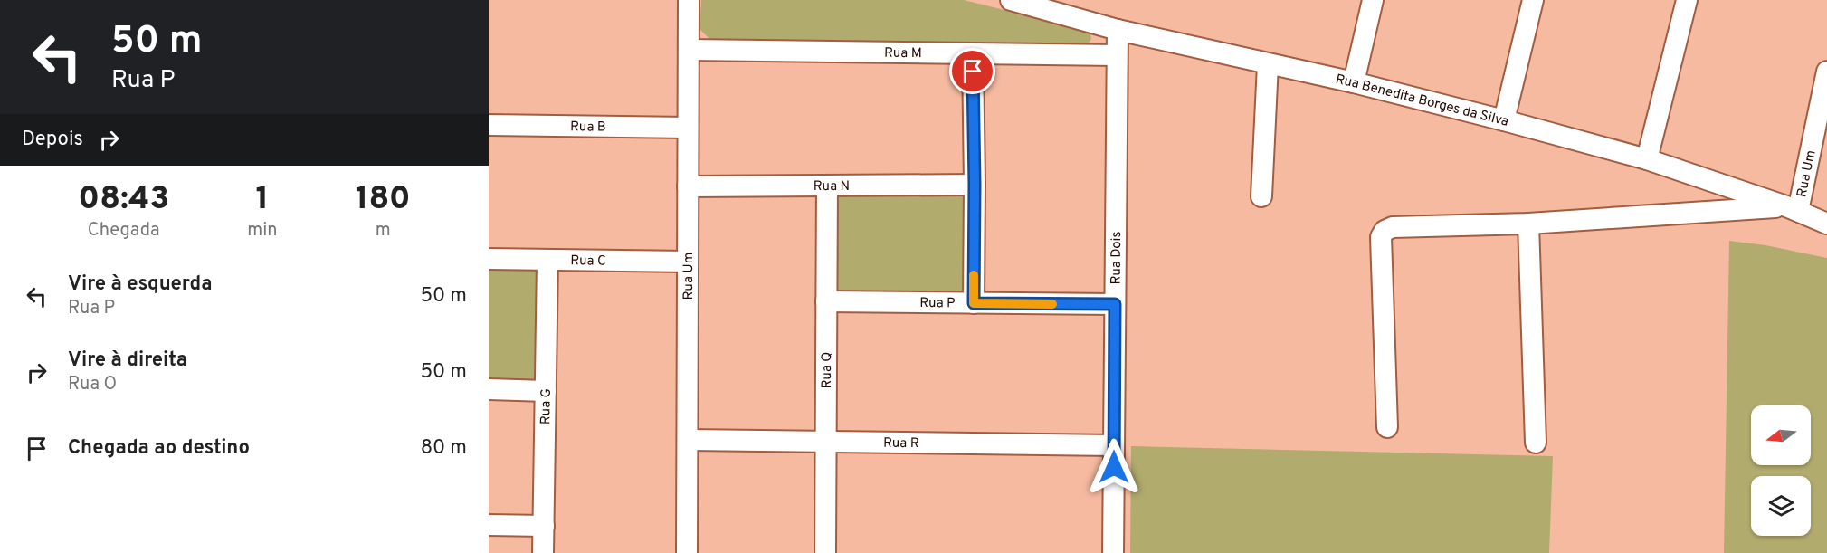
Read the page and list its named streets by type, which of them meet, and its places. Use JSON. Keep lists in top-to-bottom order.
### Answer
{
  "streets": {
    "street": [
      "Rua M",
      "Rua Benedita Borges da Silva",
      "Rua B",
      "Rua Um",
      "Rua N",
      "Rua Dois",
      "Rua C",
      "Rua P",
      "Rua Q",
      "Rua G",
      "Rua R"
    ]
  },
  "crossings": [
    ["Rua M", "Rua Um"],
    ["Rua M", "Rua Dois"],
    ["Rua Benedita Borges da Silva", "Rua Um"],
    ["Rua Benedita Borges da Silva", "Rua Dois"],
    ["Rua B", "Rua Um"],
    ["Rua Um", "Rua N"],
    ["Rua Um", "Rua C"],
    ["Rua Um", "Rua R"],
    ["Rua N", "Rua Q"],
    ["Rua Dois", "Rua P"],
    ["Rua Dois", "Rua R"],
    ["Rua C", "Rua G"],
    ["Rua P", "Rua Q"],
    ["Rua Q", "Rua R"]
  ],
  "north": "left",
  "page": {
    "turn": ["50 m", "Rua P"],
    "then": "Depois",
    "eta": [
      "08:43",
      "Chegada",
      "1",
      "min",
      "180",
      "m"
    ],
    "list": [
      {
        "name": "Vire à esquerda",
        "note": "Rua P",
        "value": "50 m"
      },
      {
        "name": "Vire à direita",
        "note": "Rua O",
        "value": "50 m"
      },
      {
        "name": "Chegada ao destino",
        "value": "80 m"
      }
    ]
  }
}
